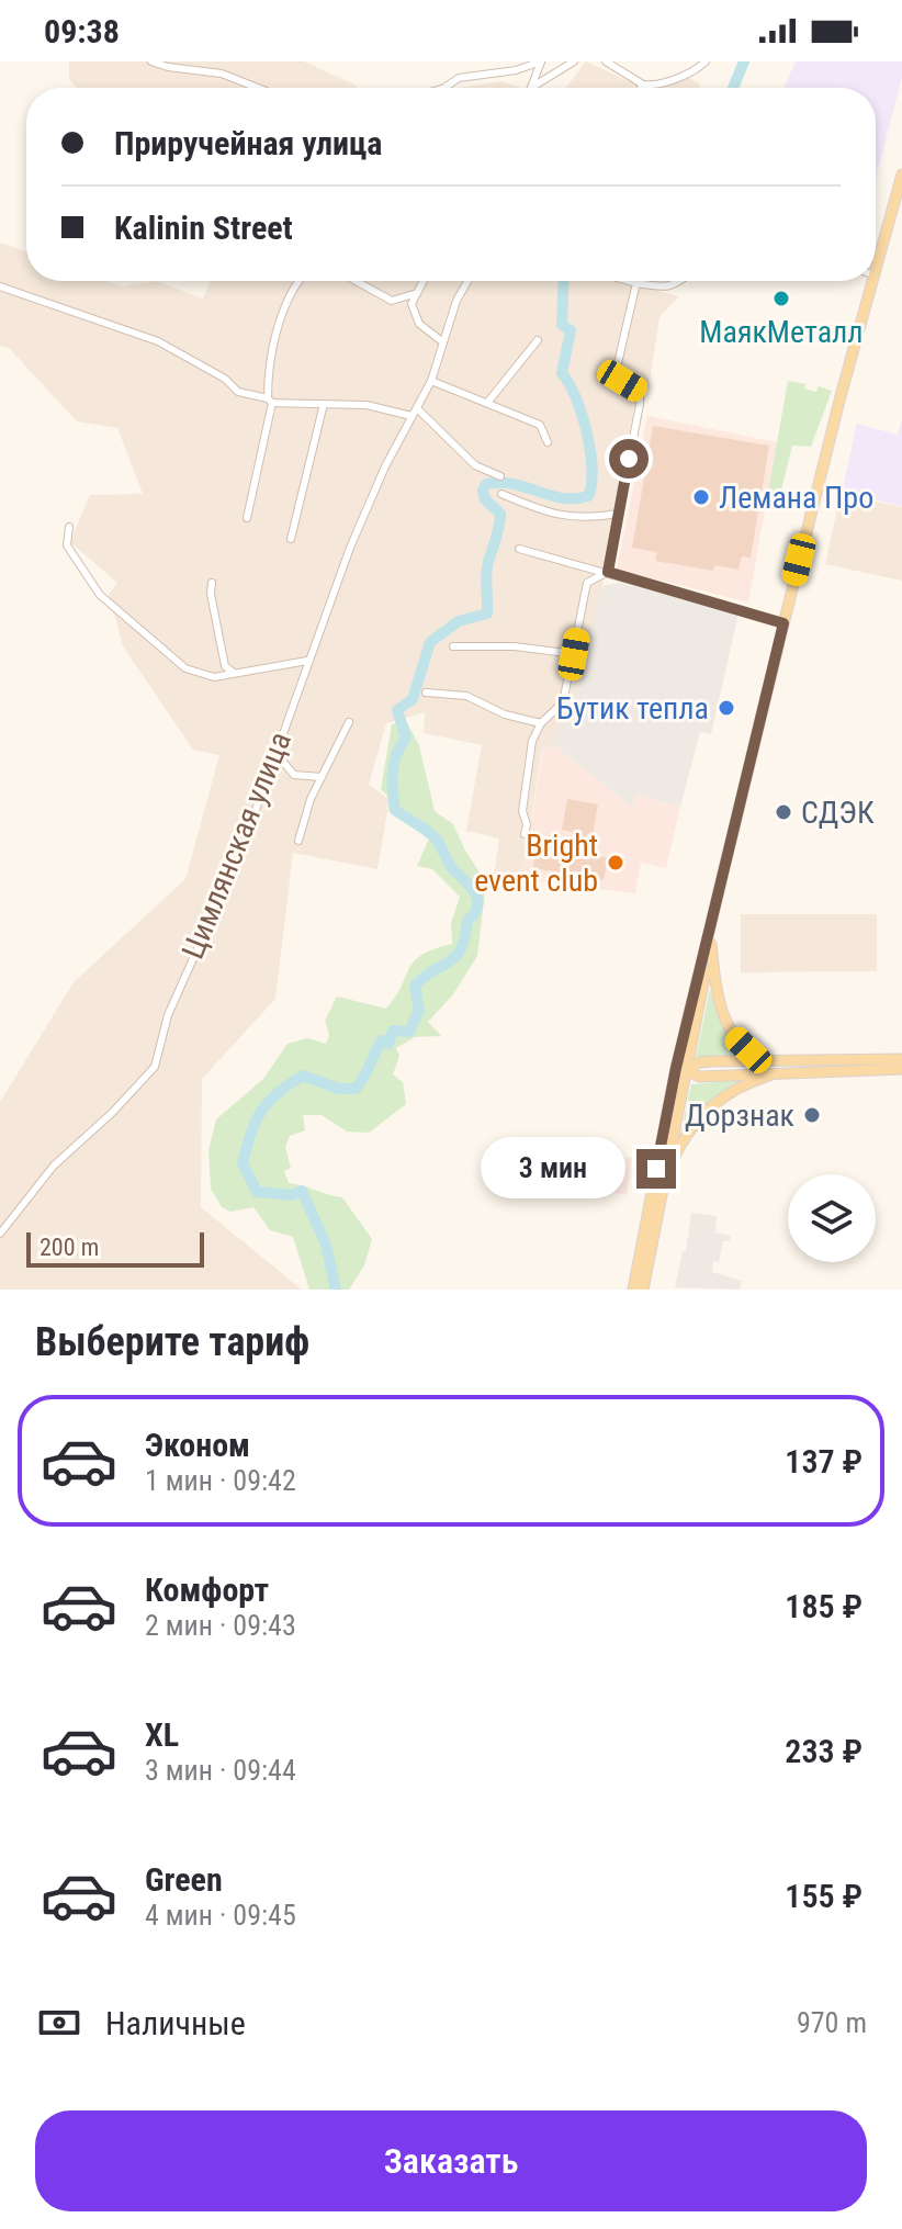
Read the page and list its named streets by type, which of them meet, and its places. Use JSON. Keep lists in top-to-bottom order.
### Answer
{
  "streets": {
    "street": ["Цимлянская улица"]
  },
  "places": [
    "МаякМеталл",
    "Лемана Про",
    "Бутик тепла",
    "СДЭК",
    "Bright event club",
    "Дорзнак"
  ],
  "scale_bar": "200 m",
  "page": {
    "status": "09:38",
    "banner": ["Приручейная улица", "Kalinin Street"],
    "bubble": "3 мин",
    "scale": "200 m",
    "heading": "Выберите тариф",
    "list": [
      {
        "name": "Эконом",
        "note": "1 мин · 09:42",
        "value": "137 ₽"
      },
      {
        "name": "Комфорт",
        "note": "2 мин · 09:43",
        "value": "185 ₽"
      },
      {
        "name": "XL",
        "note": "3 мин · 09:44",
        "value": "233 ₽"
      },
      {
        "name": "Green",
        "note": "4 мин · 09:45",
        "value": "155 ₽"
      }
    ],
    "pay": ["Наличные", "970 m"],
    "buttons": "Заказать"
  }
}
